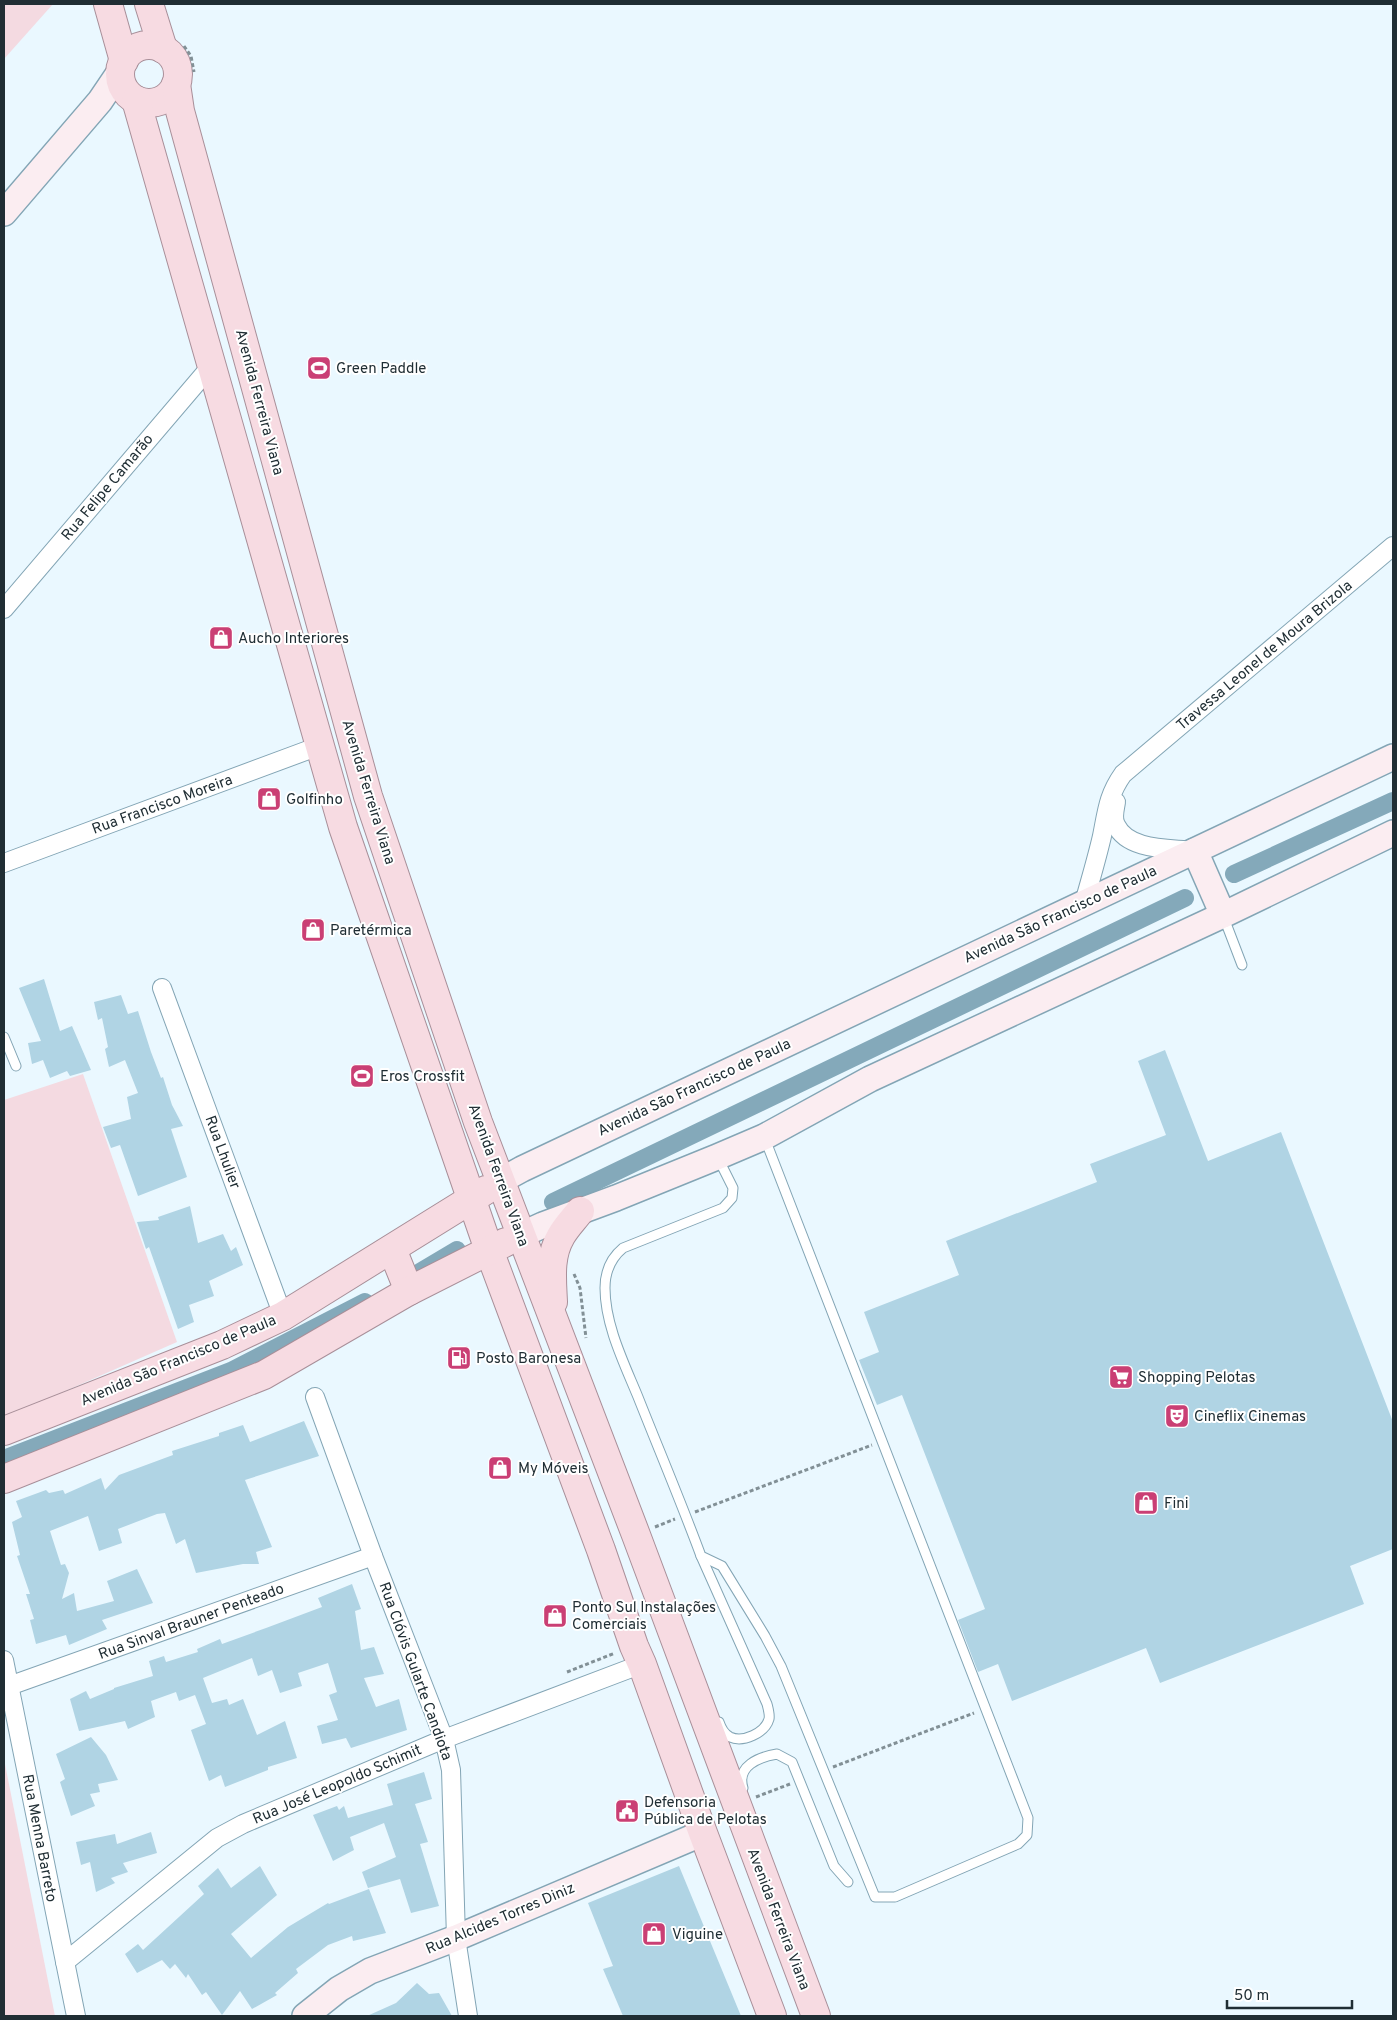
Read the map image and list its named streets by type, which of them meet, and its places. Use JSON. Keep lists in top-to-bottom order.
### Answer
{
  "streets": {
    "main road": ["Avenida Ferreira Viana", "Avenida São Francisco de Paula"],
    "street": [
      "Rua Felipe Camarão",
      "Travessa Leonel de Moura Brizola",
      "Rua Francisco Moreira",
      "Rua Lhulier",
      "Rua Sinval Brauner Penteado",
      "Rua Clóvis Gularte Candiota",
      "Rua José Leopoldo Schimit",
      "Rua Menna Barreto",
      "Rua Alcides Torres Diniz"
    ]
  },
  "crossings": [
    ["Avenida Ferreira Viana", "Avenida São Francisco de Paula"],
    ["Travessa Leonel de Moura Brizola", "Avenida São Francisco de Paula"],
    ["Avenida São Francisco de Paula", "Rua Lhulier"],
    ["Rua Sinval Brauner Penteado", "Rua Clóvis Gularte Candiota"],
    ["Rua Sinval Brauner Penteado", "Rua Menna Barreto"],
    ["Rua Clóvis Gularte Candiota", "Rua José Leopoldo Schimit"],
    ["Rua Clóvis Gularte Candiota", "Rua Alcides Torres Diniz"],
    ["Rua José Leopoldo Schimit", "Rua Menna Barreto"]
  ],
  "places": {
    "sports": ["Green Paddle", "Eros Crossfit"],
    "shop": [
      "Aucho Interiores",
      "Golfinho",
      "Paretérmica",
      "My Móveis",
      "Fini",
      "Ponto Sul Instalações Comerciais",
      "Viguine"
    ],
    "fuel station": ["Posto Baronesa"],
    "supermarket": ["Shopping Pelotas"],
    "theatre": ["Cineflix Cinemas"],
    "public building": ["Defensoria Pública de Pelotas"]
  },
  "scale_bar": "50 m"
}
